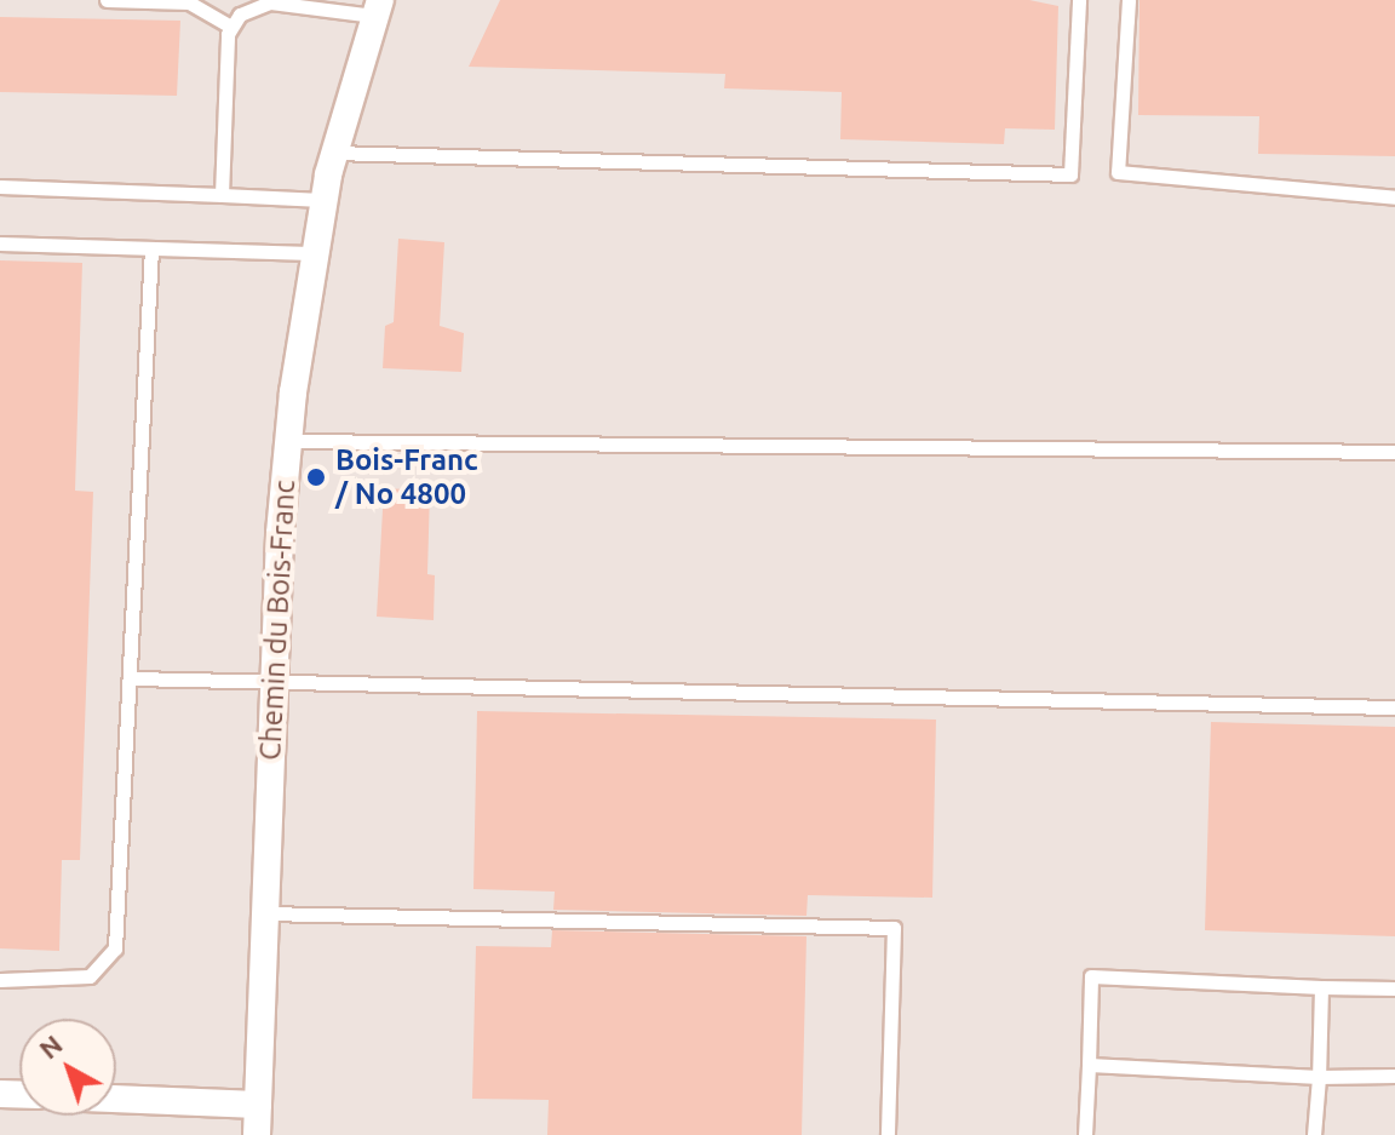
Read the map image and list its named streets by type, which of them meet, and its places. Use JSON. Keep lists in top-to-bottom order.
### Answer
{
  "streets": {
    "street": ["Chemin du Bois-Franc"]
  },
  "places": ["Bois-Franc / No 4800"],
  "north": "top left"
}
